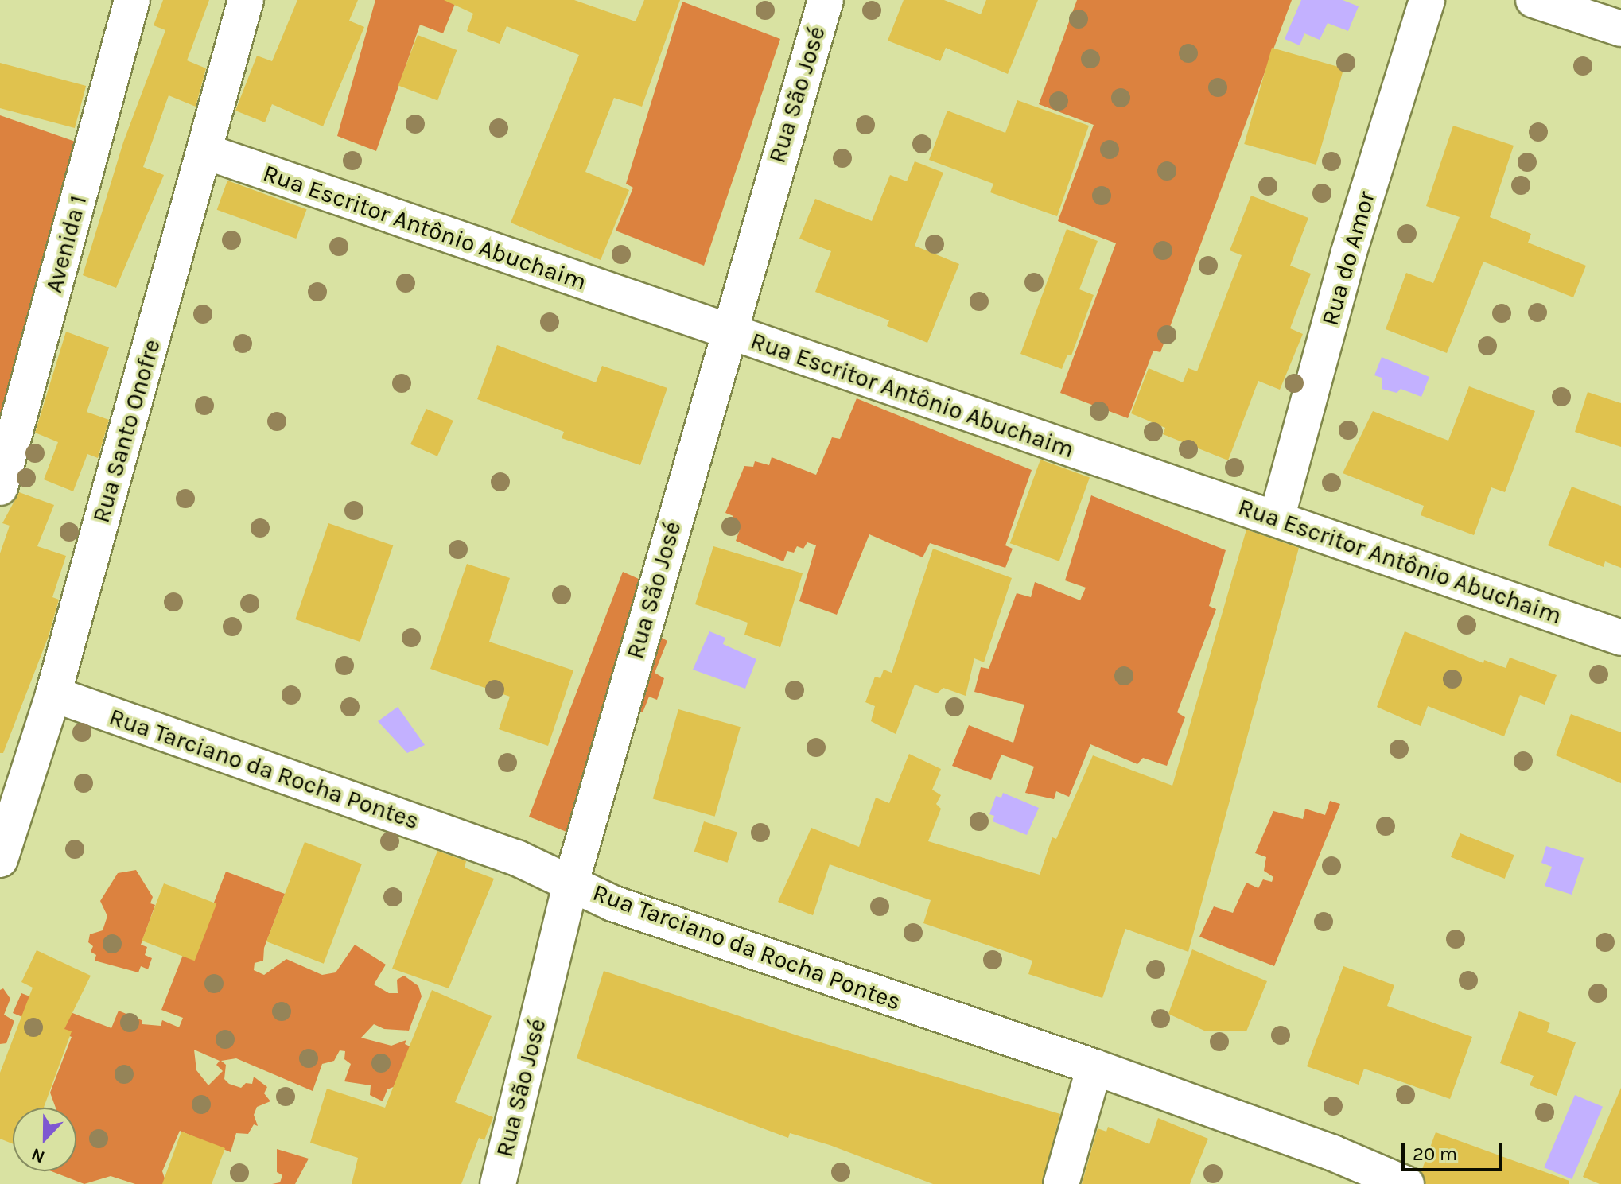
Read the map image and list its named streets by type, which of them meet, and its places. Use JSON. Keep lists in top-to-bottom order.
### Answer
{
  "streets": {
    "street": [
      "Rua São José",
      "Rua Escritor Antônio Abuchaim",
      "Avenida 1",
      "Rua do Amor",
      "Rua Santo Onofre",
      "Rua Tarciano da Rocha Pontes"
    ]
  },
  "crossings": [
    ["Rua São José", "Rua Escritor Antônio Abuchaim"],
    ["Rua São José", "Rua Tarciano da Rocha Pontes"],
    ["Rua Escritor Antônio Abuchaim", "Rua do Amor"],
    ["Rua Escritor Antônio Abuchaim", "Rua Santo Onofre"],
    ["Rua Santo Onofre", "Rua Tarciano da Rocha Pontes"]
  ],
  "scale_bar": "20 m",
  "north": "bottom"
}
